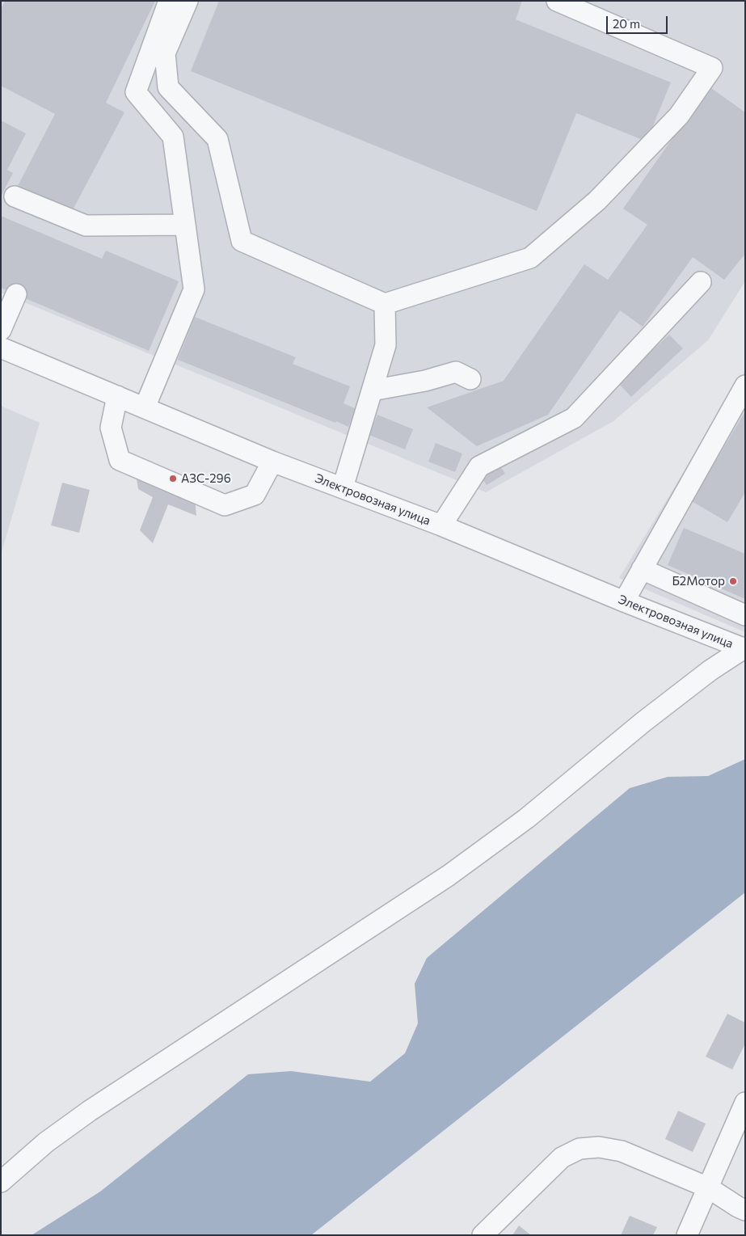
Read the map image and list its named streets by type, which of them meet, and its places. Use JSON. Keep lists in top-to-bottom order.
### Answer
{
  "streets": {
    "street": ["Электровозная улица"]
  },
  "places": ["АЗС-296", "Б2Мотор"],
  "scale_bar": "20 m"
}
